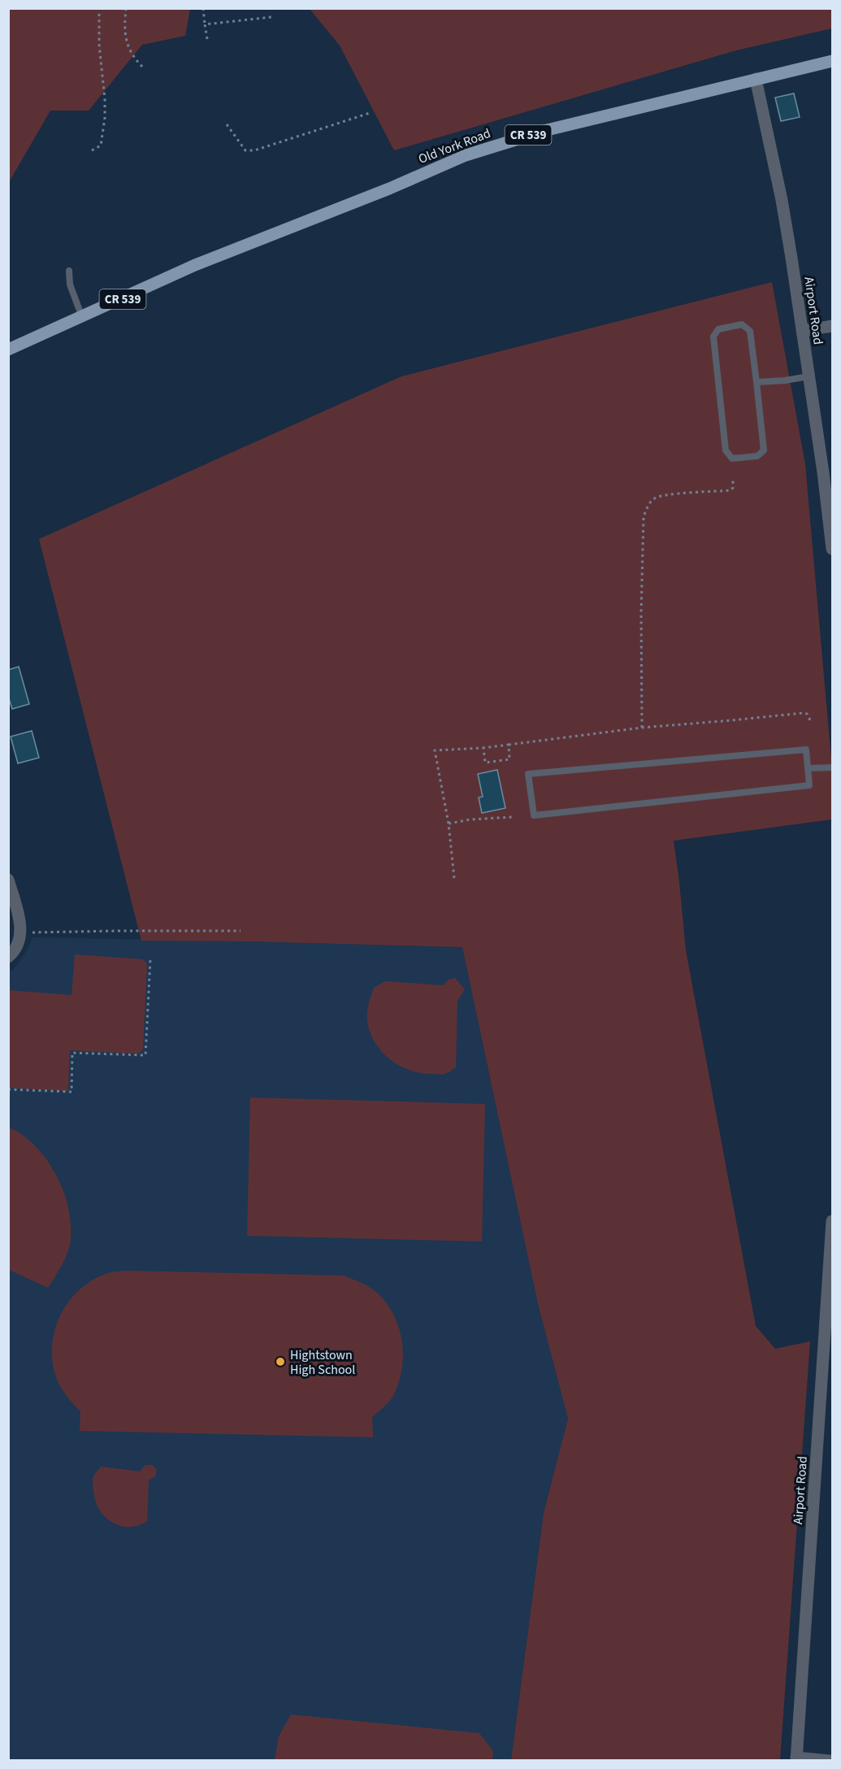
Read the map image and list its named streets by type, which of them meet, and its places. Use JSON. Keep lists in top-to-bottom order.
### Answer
{
  "streets": {
    "main road": ["CR 539", "Old York Road"],
    "street": ["Airport Road"]
  },
  "crossings": [
    ["CR 539", "Old York Road"],
    ["Old York Road", "Airport Road"]
  ],
  "places": ["Hightstown High School"]
}
